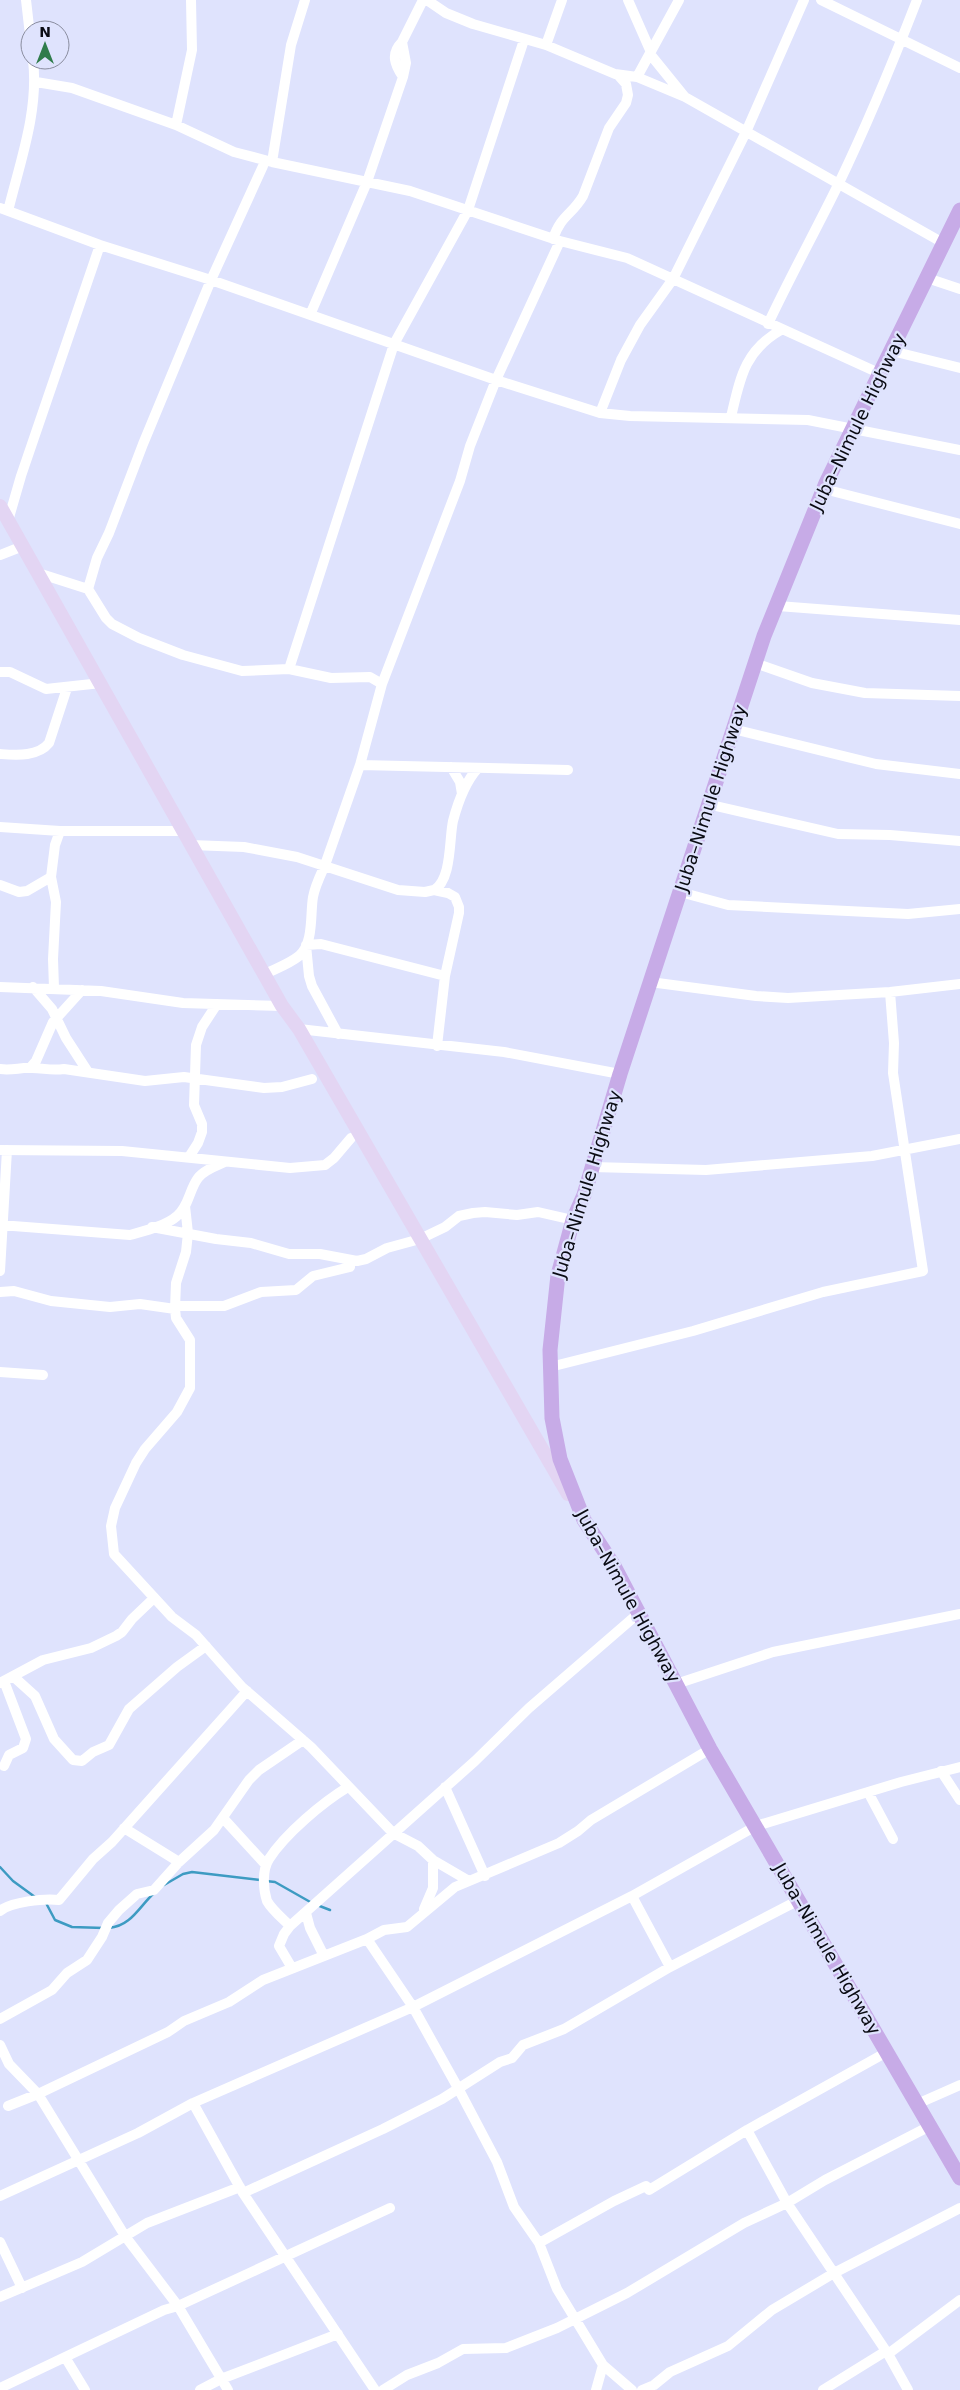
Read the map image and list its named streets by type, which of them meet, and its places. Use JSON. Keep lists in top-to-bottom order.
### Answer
{
  "streets": {
    "main road": ["Juba–Nimule Highway"]
  },
  "north": "top"
}
